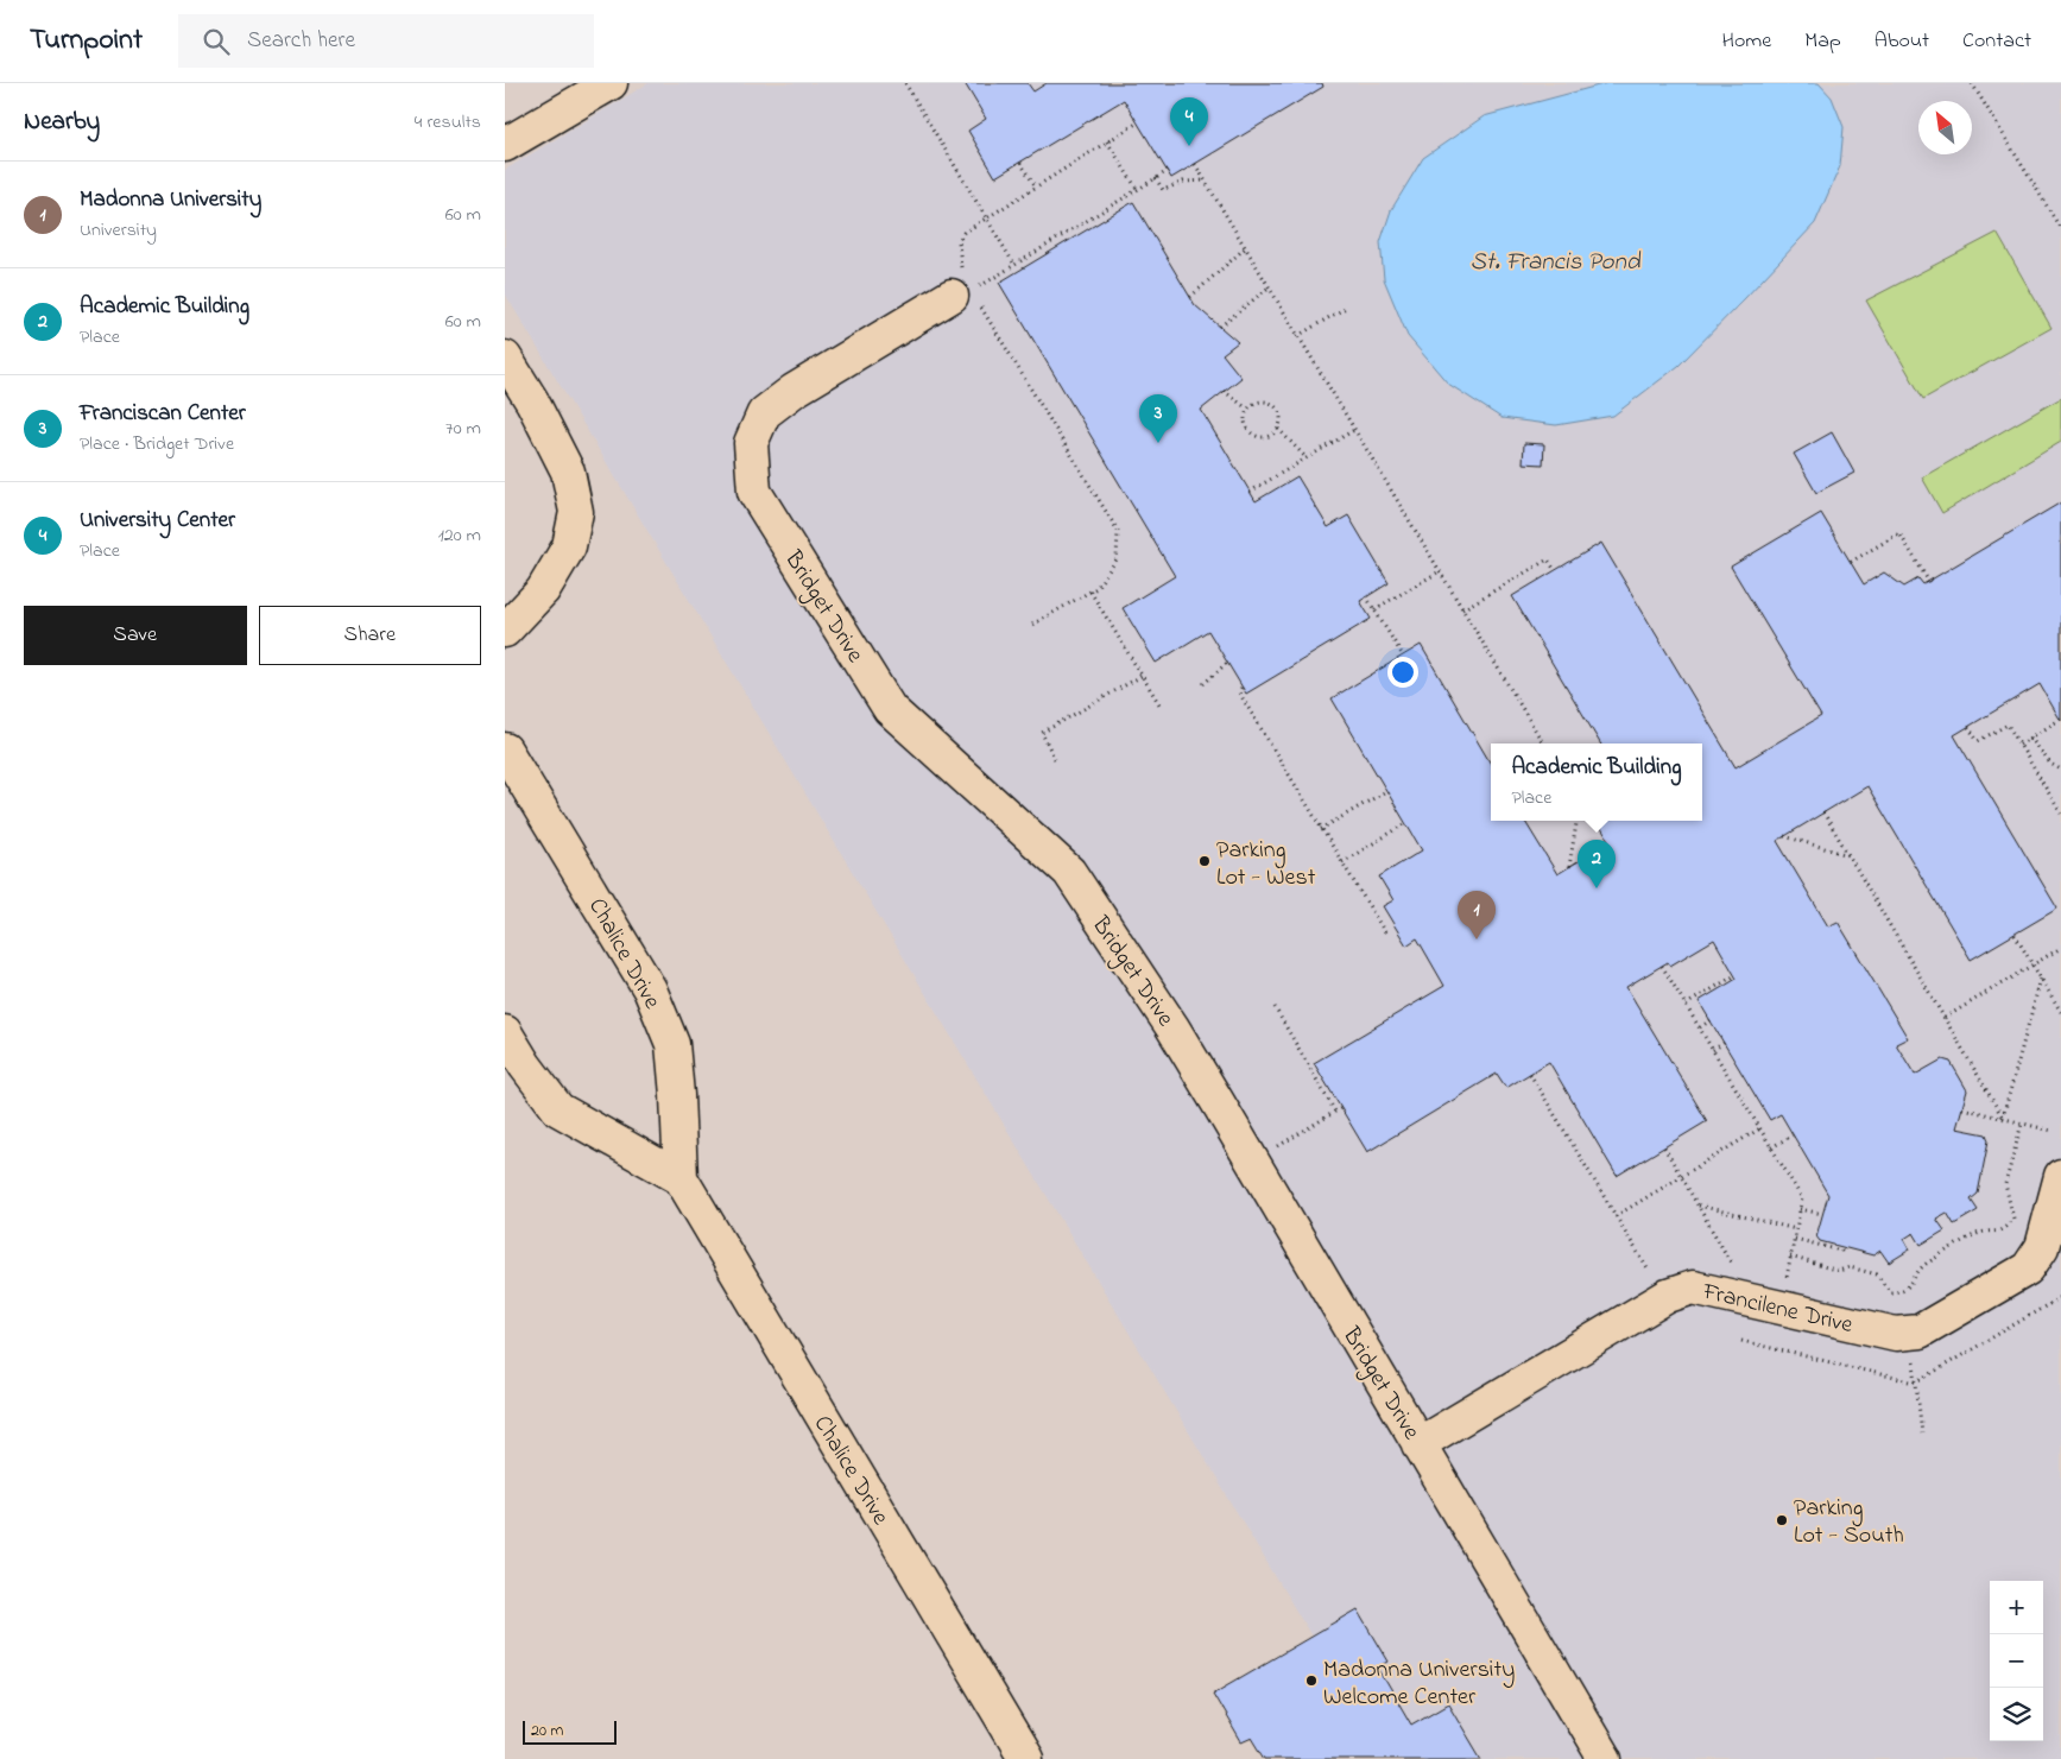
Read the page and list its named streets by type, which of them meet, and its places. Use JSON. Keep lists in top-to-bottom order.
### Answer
{
  "streets": {
    "street": ["Bridget Drive", "Chalice Drive", "Francilene Drive"]
  },
  "crossings": [
    ["Bridget Drive", "Francilene Drive"]
  ],
  "water": ["St. Francis Pond"],
  "places": ["Parking Lot - West", "Parking Lot - South", "Madonna University Welcome Center"],
  "scale_bar": "20 m",
  "north": "top left",
  "page": {
    "header": "Turnpoint",
    "search": "Search here",
    "nav": [
      "Home",
      "Map",
      "About",
      "Contact"
    ],
    "heading": ["Nearby", "4 results"],
    "pins": [
      "4",
      "3",
      "2",
      "1"
    ],
    "list": [
      {
        "mark": "1",
        "name": "Madonna University",
        "note": "University",
        "value": "60 m"
      },
      {
        "mark": "2",
        "name": "Academic Building",
        "note": "Place",
        "value": "60 m"
      },
      {
        "mark": "3",
        "name": "Franciscan Center",
        "note": "Place · Bridget Drive",
        "value": "70 m"
      },
      {
        "mark": "4",
        "name": "University Center",
        "note": "Place",
        "value": "120 m"
      }
    ],
    "buttons": ["Save", "Share"],
    "popup": ["Academic Building", "Place"],
    "map_buttons": ["+", "−"],
    "scale": "20 m"
  }
}
